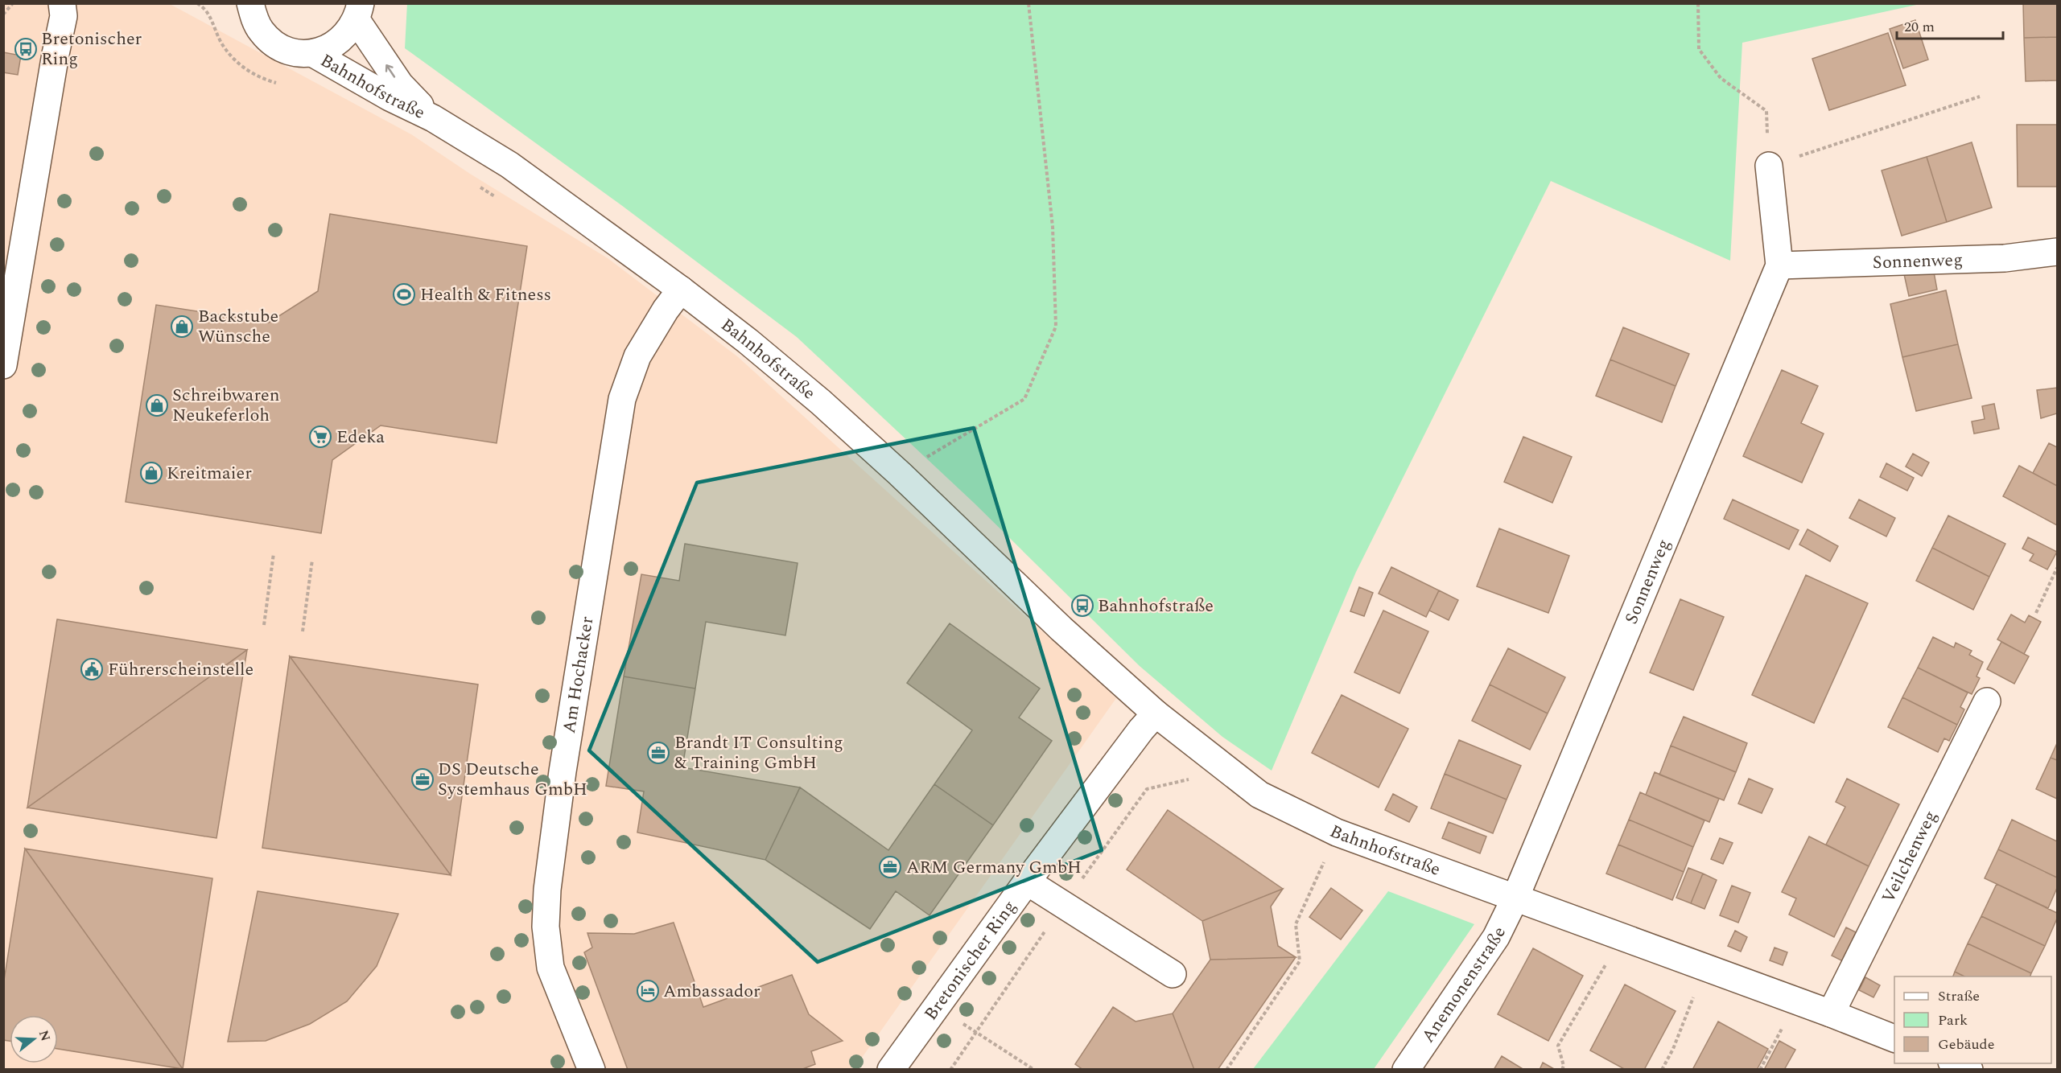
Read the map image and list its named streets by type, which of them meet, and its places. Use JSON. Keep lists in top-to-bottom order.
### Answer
{
  "streets": {
    "street": [
      "Bahnhofstraße",
      "Sonnenweg",
      "Am Hochacker",
      "Veilchenweg",
      "Bretonischer Ring",
      "Anemonenstraße"
    ]
  },
  "crossings": [
    ["Bahnhofstraße", "Sonnenweg"],
    ["Bahnhofstraße", "Am Hochacker"],
    ["Bahnhofstraße", "Bretonischer Ring"],
    ["Bahnhofstraße", "Anemonenstraße"],
    ["Sonnenweg", "Anemonenstraße"]
  ],
  "places": {
    "bus stop": ["Bretonischer Ring", "Bahnhofstraße"],
    "sports": ["Health & Fitness"],
    "shop": ["Backstube Wünsche", "Schreibwaren Neukeferloh", "Kreitmaier"],
    "supermarket": ["Edeka"],
    "public building": ["Führerscheinstelle"],
    "office": ["Brandt IT Consulting & Training GmbH", "DS Deutsche Systemhaus GmbH", "ARM Germany GmbH"],
    "hotel": ["Ambassador"]
  },
  "legend": ["Straße", "Park", "Gebäude"],
  "scale_bar": "20 m",
  "north": "right"
}
